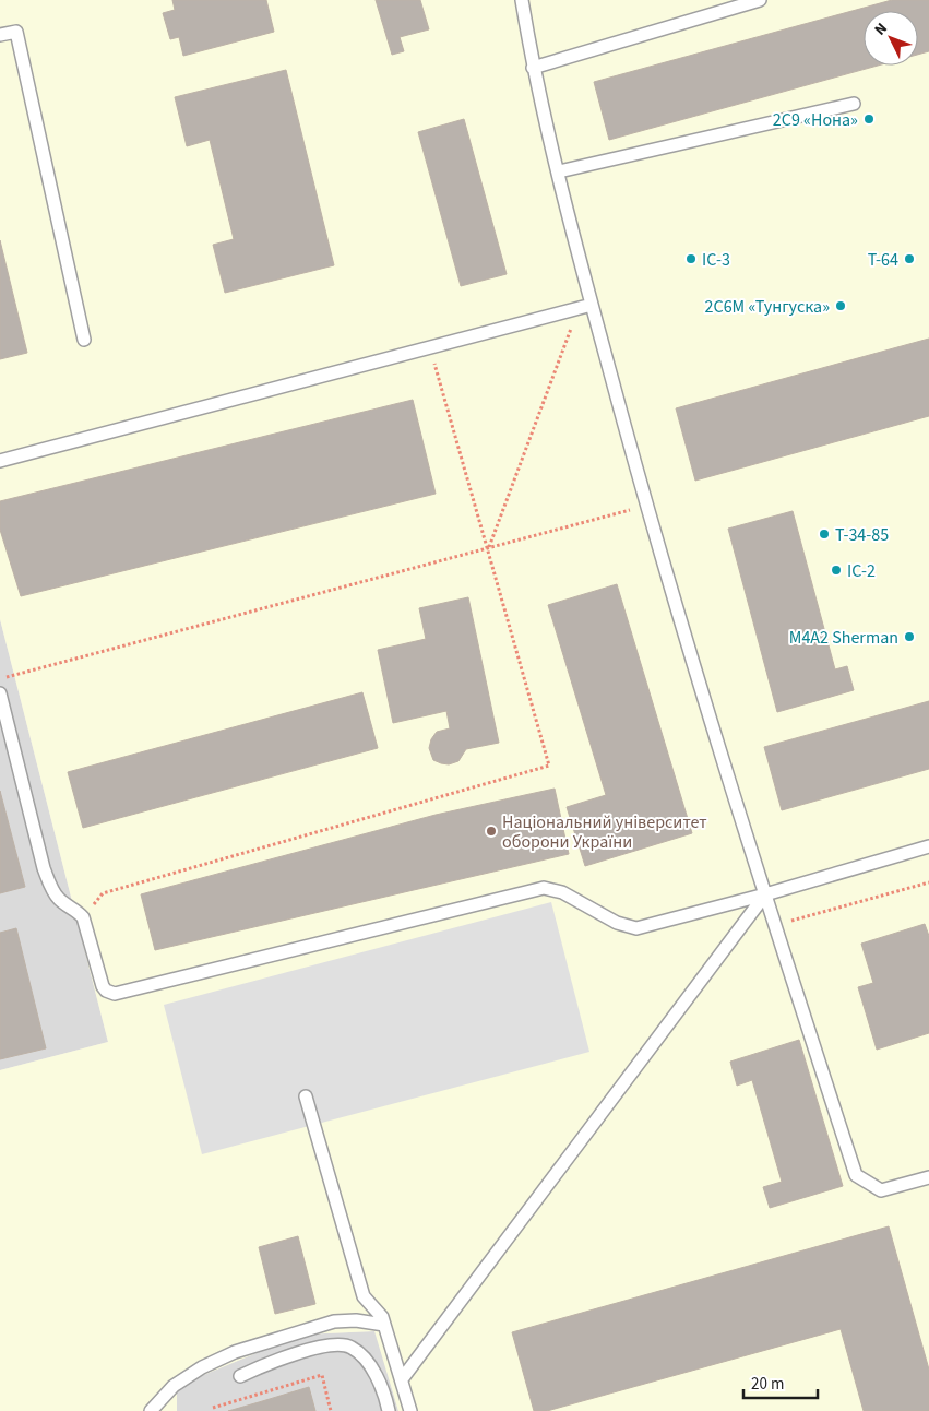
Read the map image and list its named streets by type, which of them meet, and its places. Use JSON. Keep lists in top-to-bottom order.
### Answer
{
  "places": [
    "2С9 «Нона»",
    "ІС-3",
    "Т-64",
    "2С6М «Тунгуска»",
    "Т-34-85",
    "ІС-2",
    "M4A2 Sherman",
    "Національний університет оборони України"
  ],
  "scale_bar": "20 m",
  "north": "top left"
}
